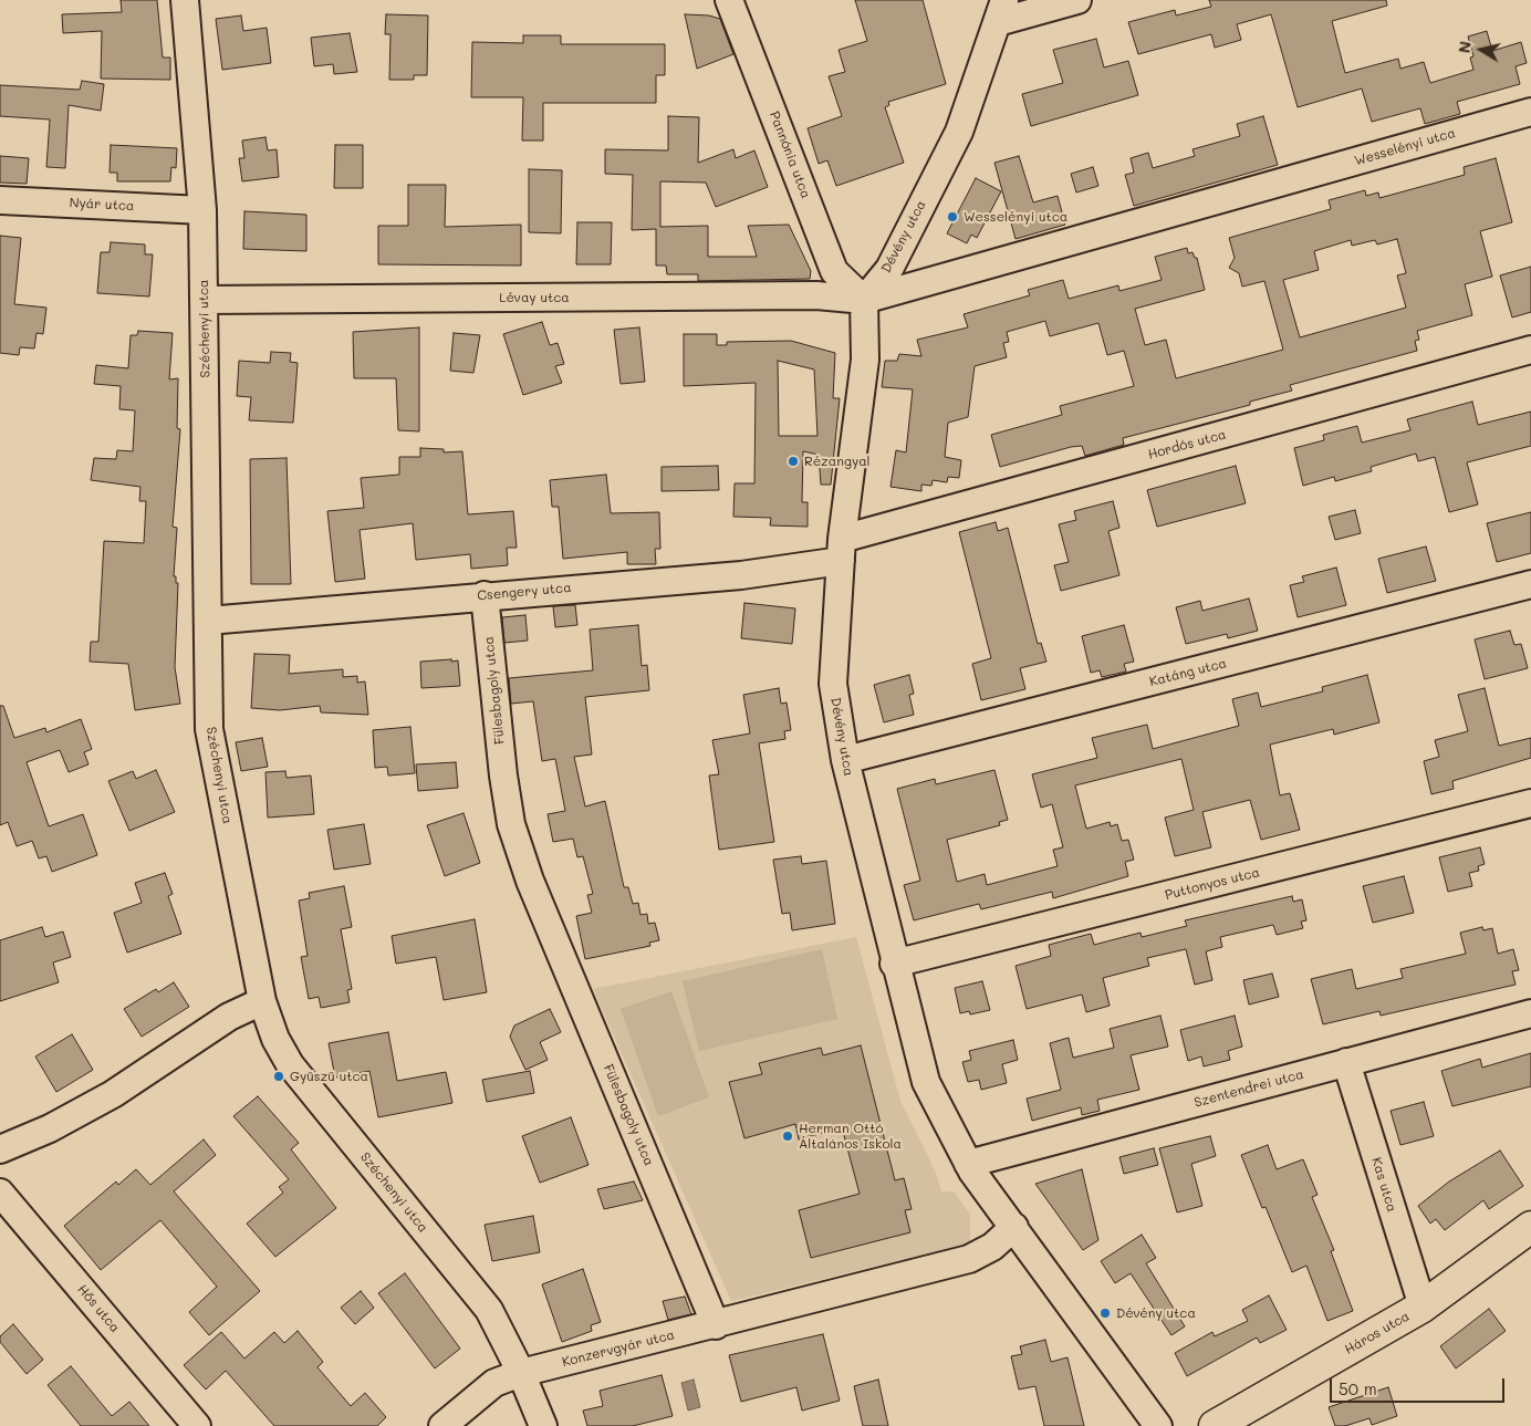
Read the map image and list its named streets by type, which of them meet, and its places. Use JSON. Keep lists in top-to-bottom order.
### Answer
{
  "streets": {
    "street": [
      "Wesselényi utca",
      "Pannónia utca",
      "Nyár utca",
      "Dévény utca",
      "Lévay utca",
      "Széchenyi utca",
      "Hordós utca",
      "Csengery utca",
      "Katáng utca",
      "Fülesbagoly utca",
      "Puttonyos utca",
      "Szentendrei utca",
      "Kas utca",
      "Hős utca",
      "Háros utca",
      "Konzervgyár utca"
    ]
  },
  "crossings": [
    ["Wesselényi utca", "Pannónia utca"],
    ["Wesselényi utca", "Dévény utca"],
    ["Wesselényi utca", "Lévay utca"],
    ["Pannónia utca", "Dévény utca"],
    ["Pannónia utca", "Lévay utca"],
    ["Nyár utca", "Széchenyi utca"],
    ["Dévény utca", "Lévay utca"],
    ["Dévény utca", "Hordós utca"],
    ["Dévény utca", "Csengery utca"],
    ["Dévény utca", "Katáng utca"],
    ["Dévény utca", "Puttonyos utca"],
    ["Dévény utca", "Szentendrei utca"],
    ["Lévay utca", "Széchenyi utca"],
    ["Széchenyi utca", "Csengery utca"],
    ["Széchenyi utca", "Konzervgyár utca"],
    ["Hordós utca", "Csengery utca"],
    ["Csengery utca", "Fülesbagoly utca"],
    ["Fülesbagoly utca", "Konzervgyár utca"],
    ["Szentendrei utca", "Kas utca"],
    ["Kas utca", "Háros utca"]
  ],
  "places": [
    "Wesselényi utca",
    "Rézangyal",
    "Gyűszű utca",
    "Herman Ottó Általános Iskola",
    "Dévény utca"
  ],
  "scale_bar": "50 m",
  "north": "left"
}
